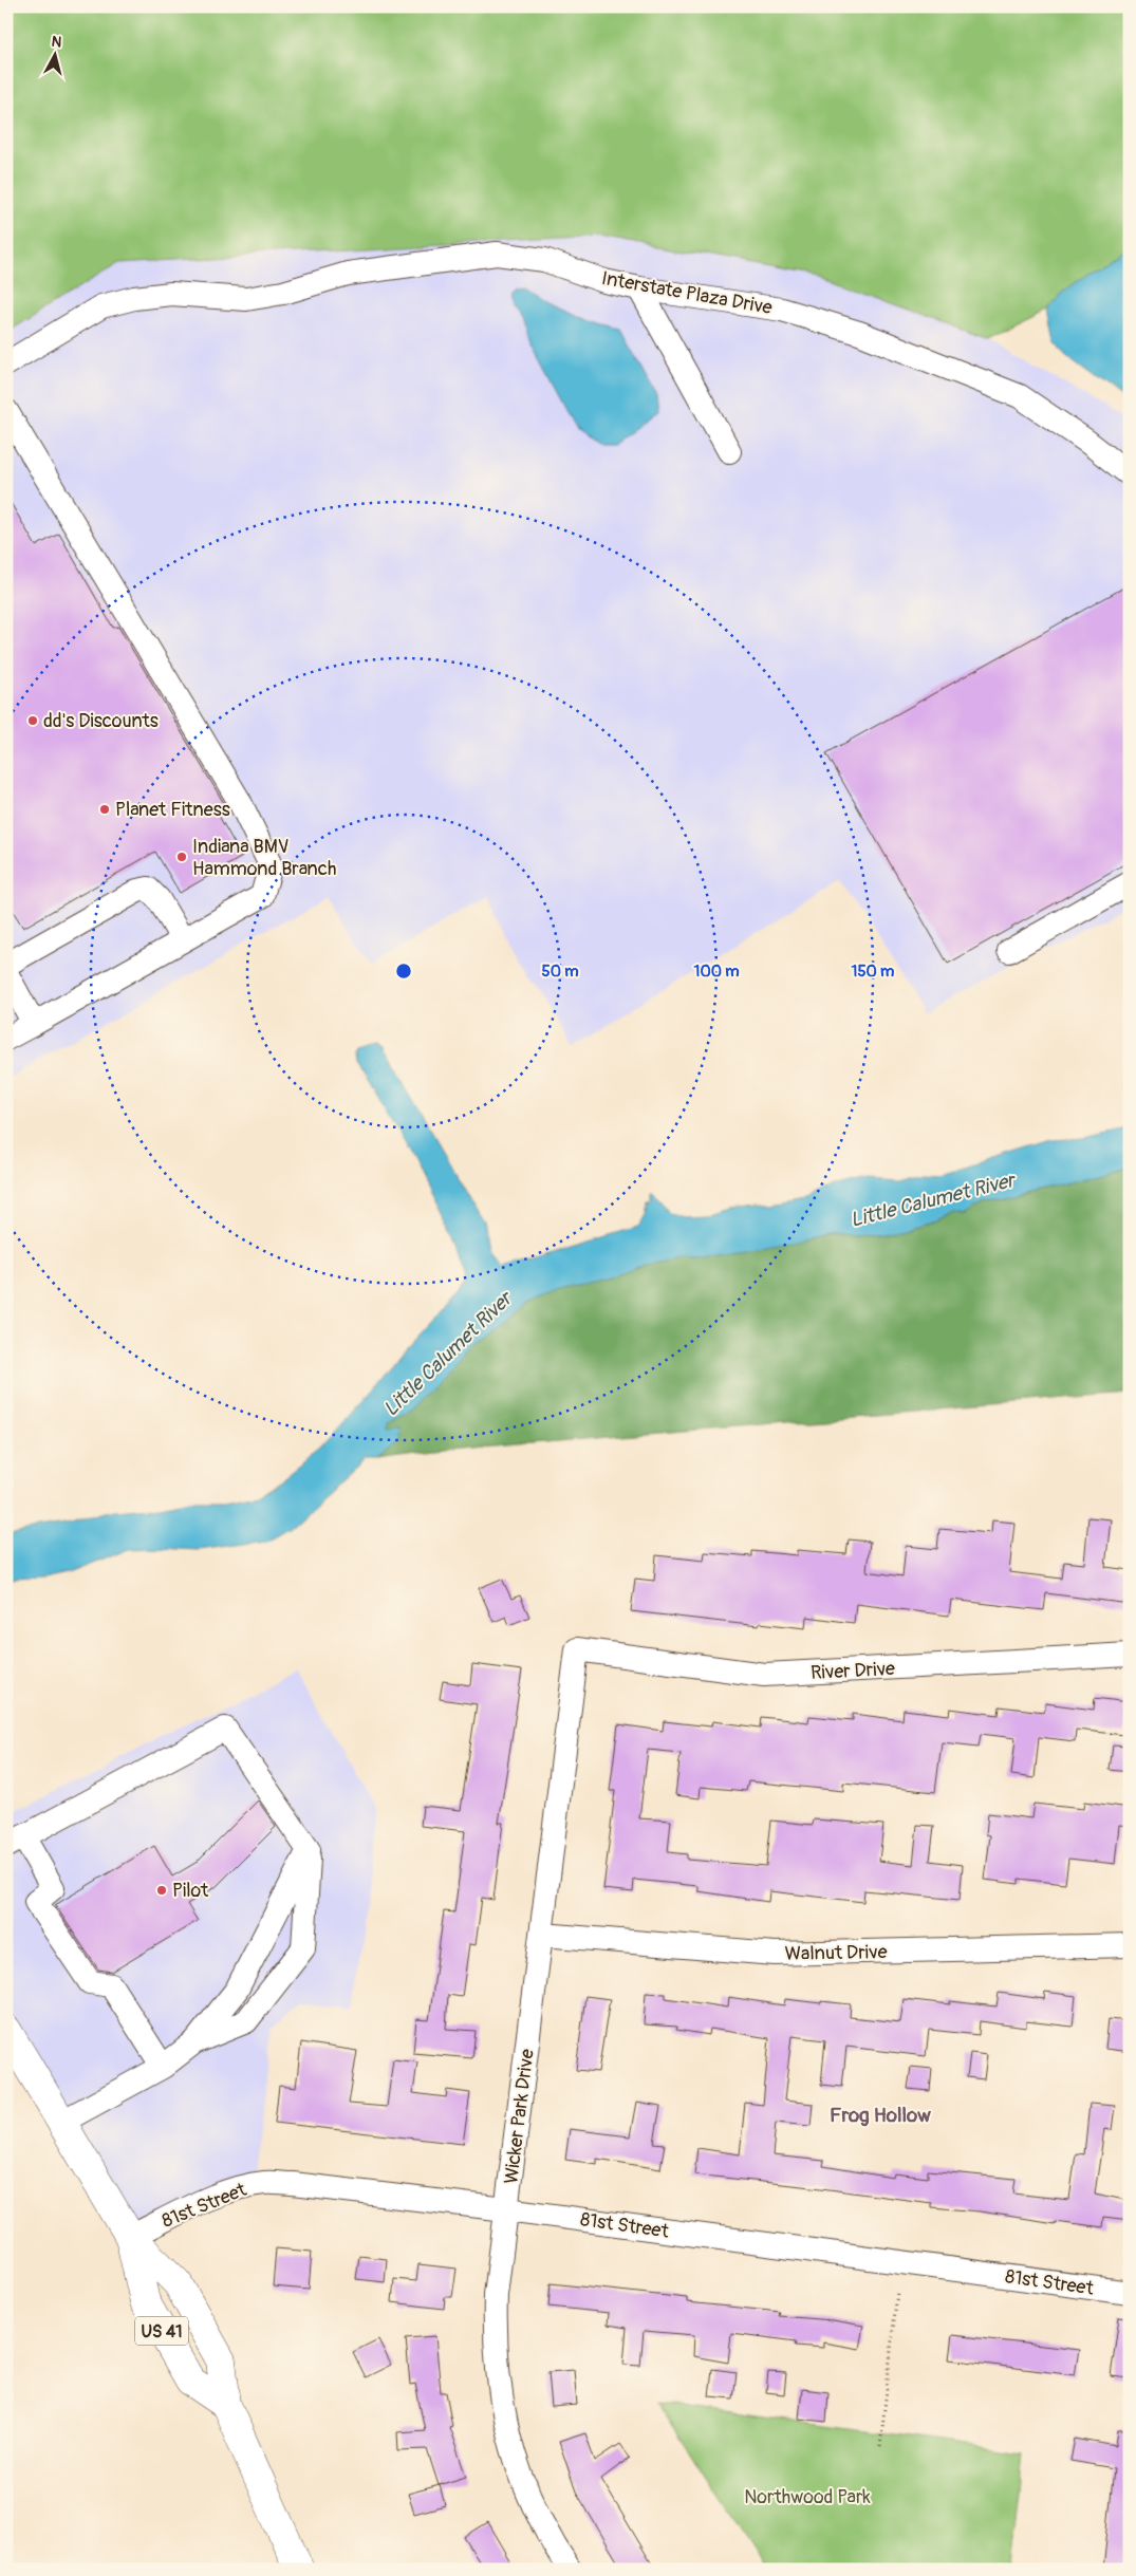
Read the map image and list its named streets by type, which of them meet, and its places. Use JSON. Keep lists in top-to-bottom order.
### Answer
{
  "streets": {
    "highway": ["US 41"],
    "street": [
      "Interstate Plaza Drive",
      "River Drive",
      "Walnut Drive",
      "Wicker Park Drive",
      "81st Street"
    ]
  },
  "crossings": [
    ["River Drive", "Wicker Park Drive"],
    ["Walnut Drive", "Wicker Park Drive"],
    ["Wicker Park Drive", "81st Street"],
    ["81st Street", "US 41"]
  ],
  "districts": ["Frog Hollow"],
  "water": ["Little Calumet River"],
  "parks": ["Northwood Park"],
  "places": [
    "dd's Discounts",
    "Planet Fitness",
    "Indiana BMV Hammond Branch",
    "Pilot"
  ],
  "north": "top",
  "rings": ["50 m", "100 m", "150 m"]
}
